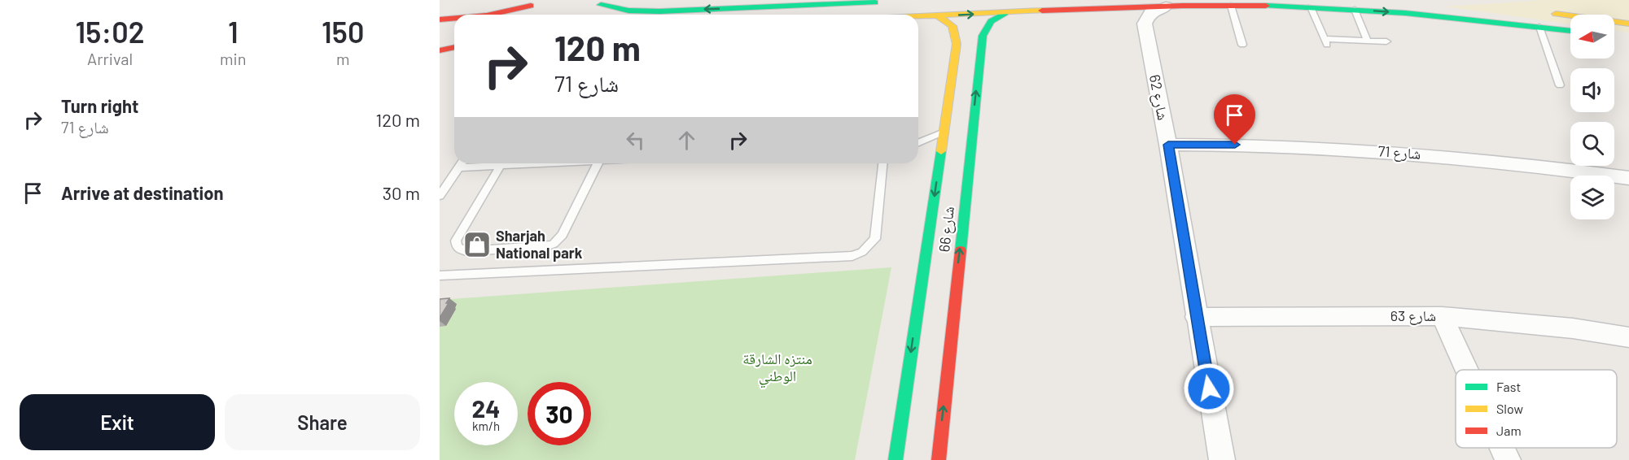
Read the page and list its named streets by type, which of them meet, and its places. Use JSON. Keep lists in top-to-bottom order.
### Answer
{
  "streets": {
    "main road": ["شارع 66"],
    "street": ["شارع 62", "شارع 71", "شارع 63"]
  },
  "crossings": [
    ["شارع 62", "شارع 71"],
    ["شارع 62", "شارع 63"]
  ],
  "parks": ["منتزه الشارقة الوطني"],
  "places": {
    "shop": ["Sharjah National park"]
  },
  "legend": ["Fast", "Slow", "Jam"],
  "north": "left",
  "page": {
    "eta": [
      "15:02",
      "Arrival",
      "1",
      "min",
      "150",
      "m"
    ],
    "turn": ["120 m", "شارع 71"],
    "list": [
      {
        "name": "Turn right",
        "note": "شارع 71",
        "value": "120 m"
      },
      {
        "name": "Arrive at destination",
        "value": "30 m"
      }
    ],
    "speed": "24 km/h",
    "limit": "30",
    "buttons": ["Exit", "Share"]
  }
}
